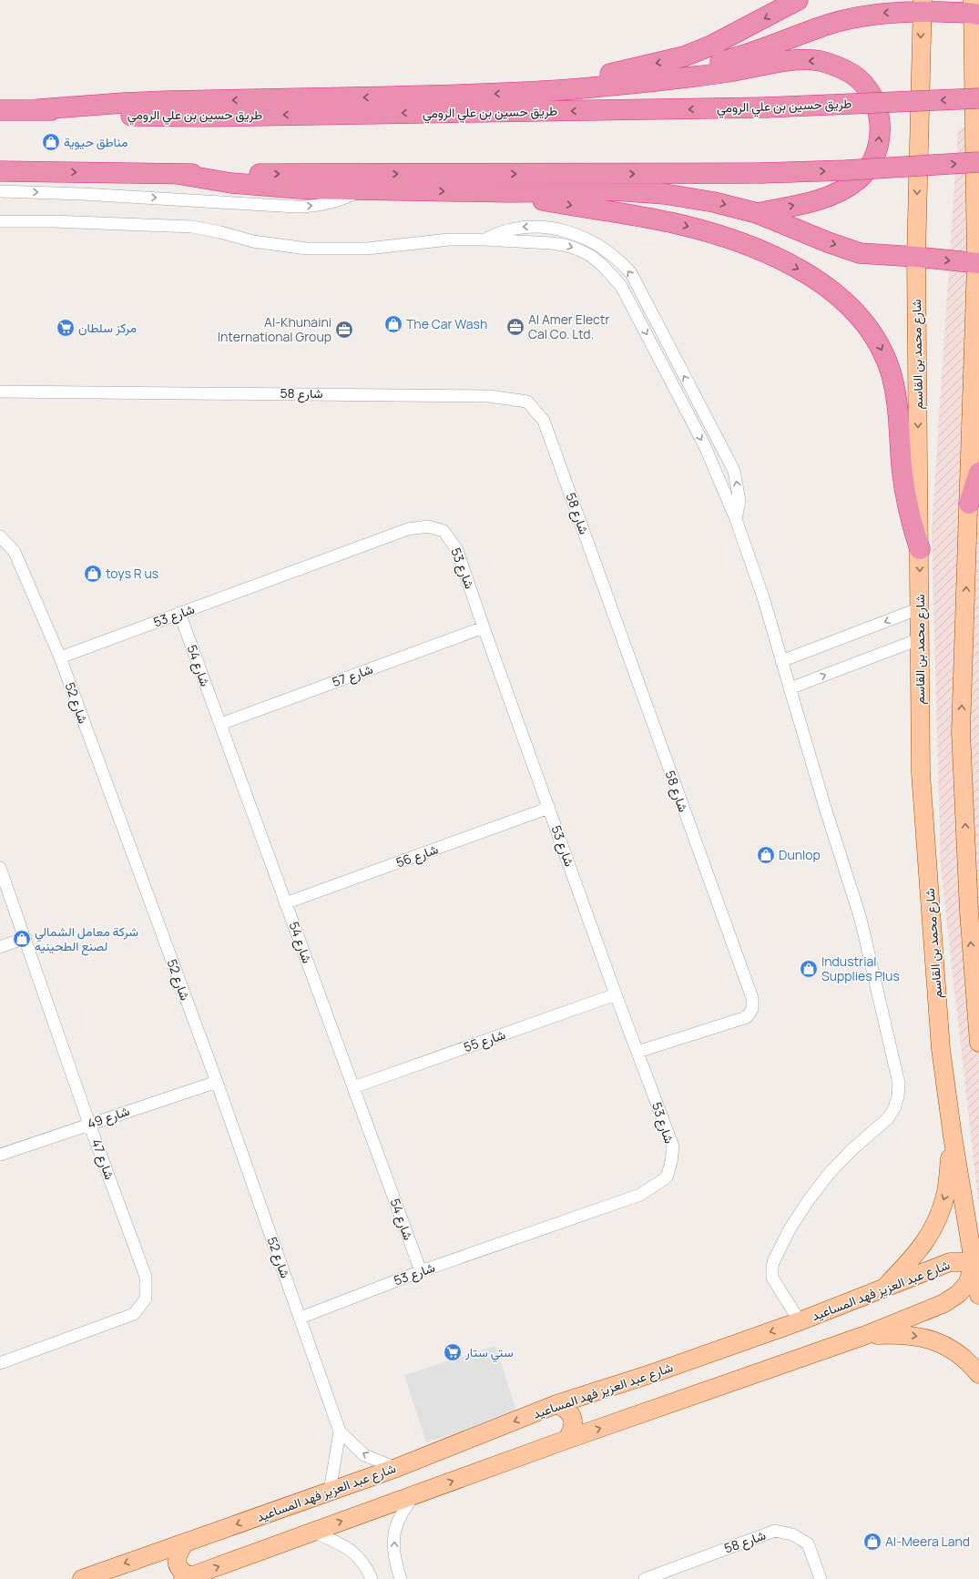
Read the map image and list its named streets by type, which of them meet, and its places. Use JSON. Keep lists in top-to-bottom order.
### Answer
{
  "streets": {
    "highway": ["طريق حسين بن علي الرومي"],
    "main road": ["شارع محمد بن القاسم", "شارع عبد العزيز فهد المساعيد"],
    "street": [
      "شارع 58",
      "شارع 53",
      "شارع 54",
      "شارع 57",
      "شارع 52",
      "شارع 56",
      "شارع 55",
      "شارع 49",
      "شارع 47"
    ]
  },
  "crossings": [
    ["شارع محمد بن القاسم", "شارع عبد العزيز فهد المساعيد"],
    ["شارع 58", "شارع 53"],
    ["شارع 53", "شارع 54"],
    ["شارع 53", "شارع 57"],
    ["شارع 53", "شارع 52"],
    ["شارع 53", "شارع 56"],
    ["شارع 53", "شارع 55"],
    ["شارع 54", "شارع 57"],
    ["شارع 54", "شارع 56"],
    ["شارع 54", "شارع 55"],
    ["شارع 52", "شارع 49"],
    ["شارع 52", "شارع عبد العزيز فهد المساعيد"],
    ["شارع 49", "شارع 47"]
  ],
  "places": {
    "shop": [
      "مناطق حيوية",
      "The Car Wash",
      "toys R us",
      "Dunlop",
      "شركة معامل الشمالي لصنع الطحينيه",
      "Industrial Supplies Plus",
      "Al-Meera Land"
    ],
    "office": ["Al Amer Electr Cal Co. Ltd.", "Al-Khunaini International Group"],
    "supermarket": ["مركز سلطان", "ستي ستار"]
  }
}
